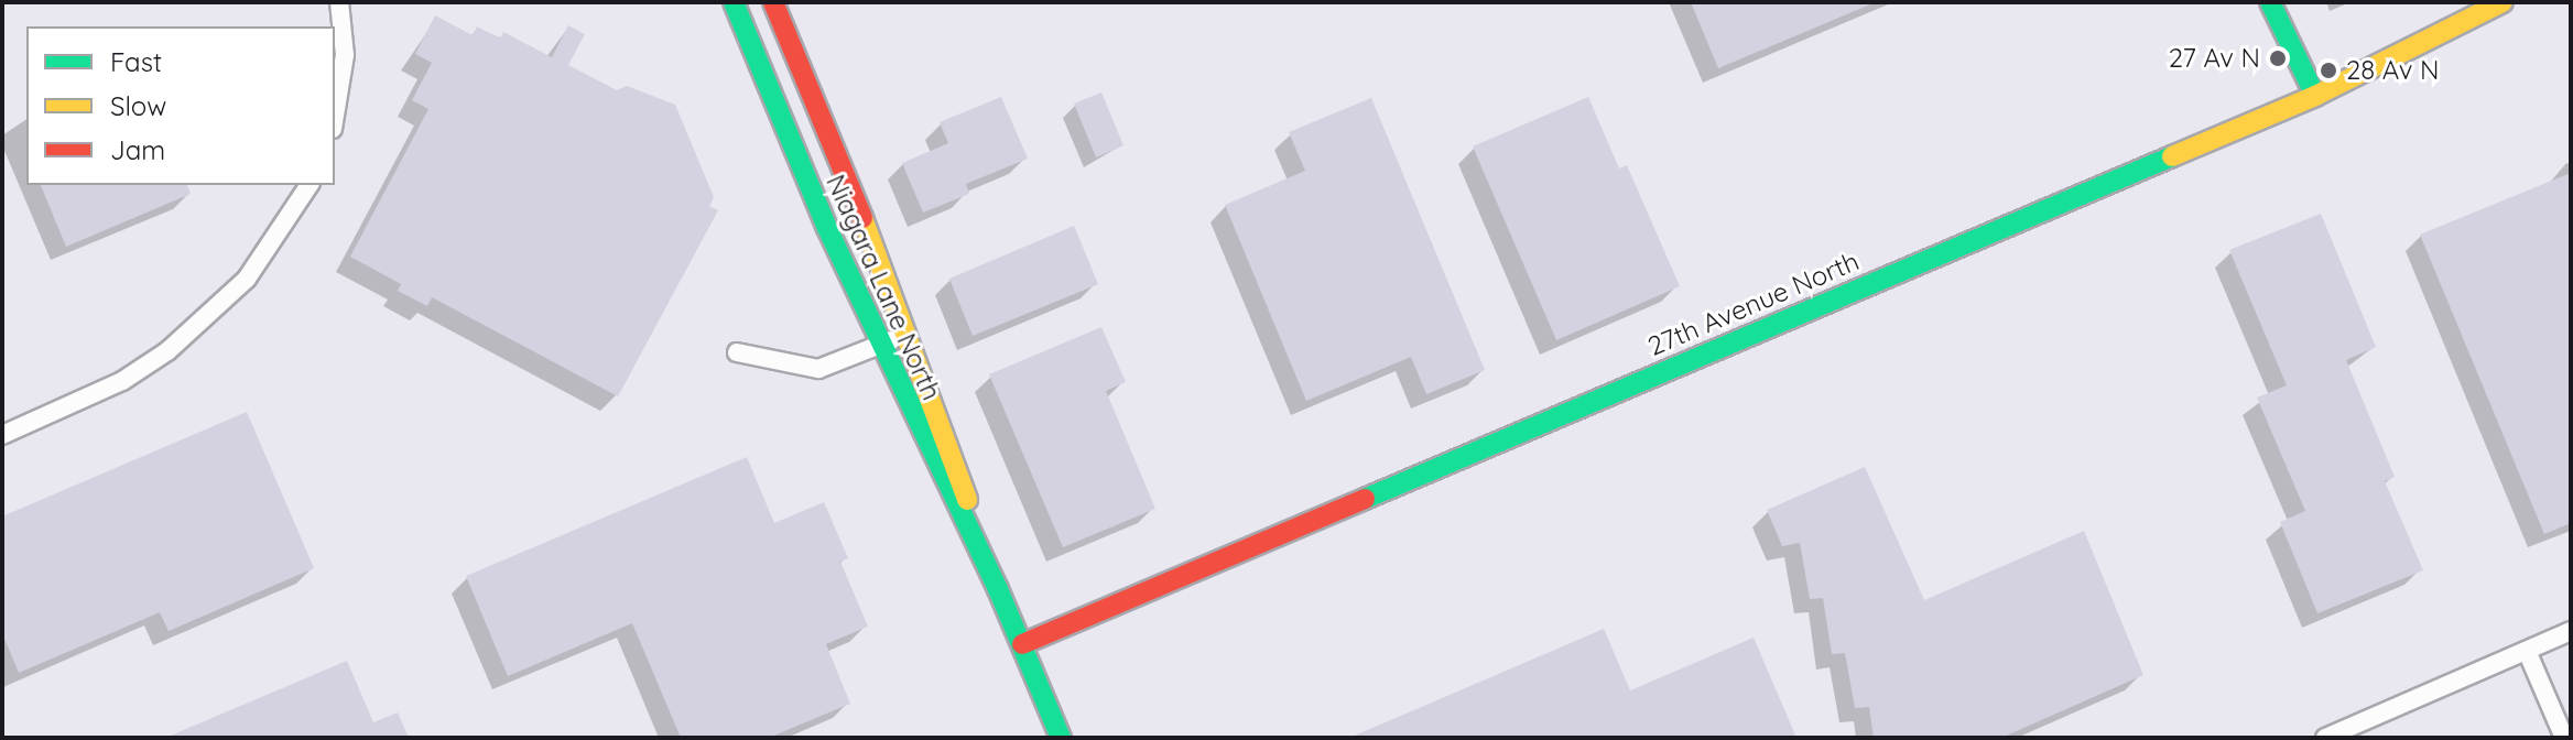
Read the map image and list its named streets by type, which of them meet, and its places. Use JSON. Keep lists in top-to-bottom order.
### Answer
{
  "streets": {
    "street": ["Niagara Lane North", "27th Avenue North"]
  },
  "crossings": [
    ["Niagara Lane North", "27th Avenue North"]
  ],
  "places": ["27 Av N", "28 Av N"],
  "legend": ["Fast", "Slow", "Jam"]
}
